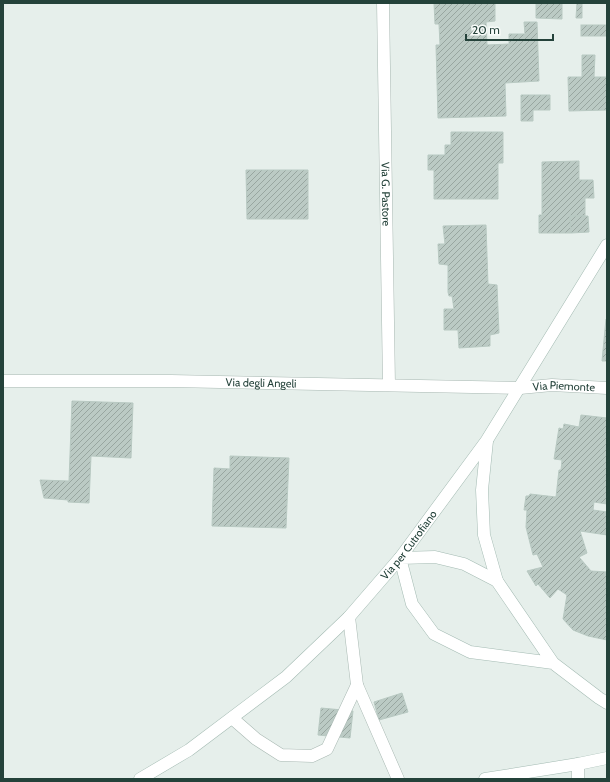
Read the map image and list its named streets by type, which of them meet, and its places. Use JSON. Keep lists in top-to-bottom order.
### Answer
{
  "streets": {
    "street": [
      "Via G. Pastore",
      "Via degli Angeli",
      "Via Piemonte",
      "Via per Cutrofiano"
    ]
  },
  "crossings": [
    ["Via G. Pastore", "Via degli Angeli"],
    ["Via degli Angeli", "Via Piemonte"],
    ["Via degli Angeli", "Via per Cutrofiano"],
    ["Via Piemonte", "Via per Cutrofiano"]
  ],
  "scale_bar": "20 m"
}
